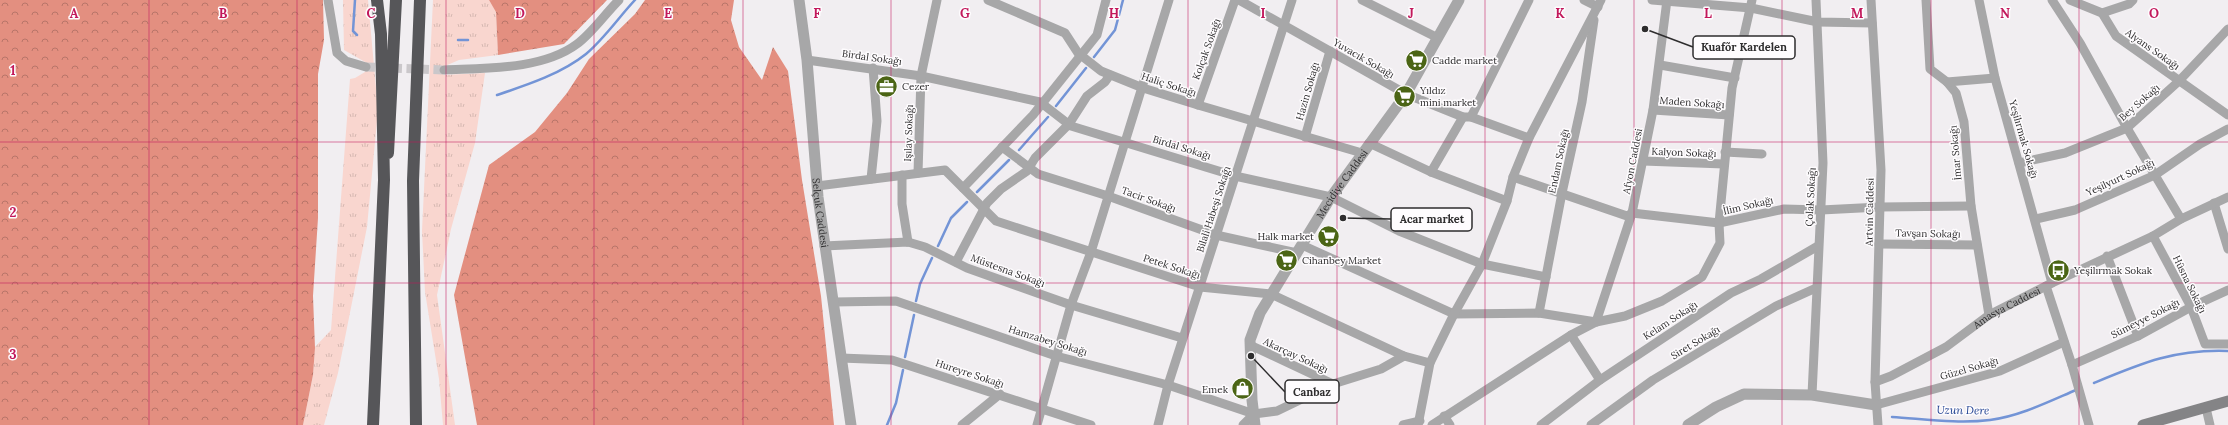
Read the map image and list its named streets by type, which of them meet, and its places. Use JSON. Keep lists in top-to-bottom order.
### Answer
{
  "streets": {
    "street": [
      "Kolçak Sokağı",
      "Alyans Sokağı",
      "Birdal Sokağı",
      "Yuvacık Sokağı",
      "Haliç Sokağı",
      "Hazin Sokağı",
      "Maden Sokağı",
      "Bey Sokağı",
      "Işılay Sokağı",
      "Yeşilırmak Sokağı",
      "Kalyon Sokağı",
      "İmar Sokağı",
      "Endam Sokağı",
      "Afyon Caddesi",
      "Yeşilyurt Sokağı",
      "Mecidiye Caddesi",
      "Çolak Sokağı",
      "Tacir Sokağı",
      "İlim Sokağı",
      "Bilali Habeşi Sokağı",
      "Artvin Caddesi",
      "Selçuk Caddesi",
      "Tavşan Sokağı",
      "Petek Sokağı",
      "Müstesna Sokağı",
      "Hüsna Sokağı",
      "Amasya Caddesi",
      "Sümeyye Sokağı",
      "Kelam Sokağı",
      "Hamzabey Sokağı",
      "Siret Sokağı",
      "Akarçay Sokağı",
      "Güzel Sokağı",
      "Hureyre Sokağı"
    ]
  },
  "crossings": [
    ["Kolçak Sokağı", "Haliç Sokağı"],
    ["Alyans Sokağı", "Bey Sokağı"],
    ["Birdal Sokağı", "Işılay Sokağı"],
    ["Birdal Sokağı", "Endam Sokağı"],
    ["Birdal Sokağı", "Mecidiye Caddesi"],
    ["Birdal Sokağı", "Bilali Habeşi Sokağı"],
    ["Birdal Sokağı", "Selçuk Caddesi"],
    ["Yuvacık Sokağı", "Hazin Sokağı"],
    ["Yuvacık Sokağı", "Mecidiye Caddesi"],
    ["Yuvacık Sokağı", "Bilali Habeşi Sokağı"],
    ["Haliç Sokağı", "Hazin Sokağı"],
    ["Haliç Sokağı", "Mecidiye Caddesi"],
    ["Haliç Sokağı", "Bilali Habeşi Sokağı"],
    ["Maden Sokağı", "Afyon Caddesi"],
    ["Bey Sokağı", "Yeşilırmak Sokağı"],
    ["Işılay Sokağı", "Petek Sokağı"],
    ["Yeşilırmak Sokağı", "Yeşilyurt Sokağı"],
    ["Yeşilırmak Sokağı", "Amasya Caddesi"],
    ["Yeşilırmak Sokağı", "Sümeyye Sokağı"],
    ["Yeşilırmak Sokağı", "Güzel Sokağı"],
    ["Kalyon Sokağı", "Afyon Caddesi"],
    ["İmar Sokağı", "İlim Sokağı"],
    ["İmar Sokağı", "Tavşan Sokağı"],
    ["İmar Sokağı", "Amasya Caddesi"],
    ["Endam Sokağı", "İlim Sokağı"],
    ["Afyon Caddesi", "İlim Sokağı"],
    ["Mecidiye Caddesi", "Tacir Sokağı"],
    ["Mecidiye Caddesi", "Petek Sokağı"],
    ["Mecidiye Caddesi", "Hamzabey Sokağı"],
    ["Mecidiye Caddesi", "Akarçay Sokağı"],
    ["Çolak Sokağı", "İlim Sokağı"],
    ["Çolak Sokağı", "Kelam Sokağı"],
    ["Çolak Sokağı", "Siret Sokağı"],
    ["Tacir Sokağı", "Bilali Habeşi Sokağı"],
    ["İlim Sokağı", "Artvin Caddesi"],
    ["Bilali Habeşi Sokağı", "Petek Sokağı"],
    ["Bilali Habeşi Sokağı", "Müstesna Sokağı"],
    ["Bilali Habeşi Sokağı", "Hamzabey Sokağı"],
    ["Artvin Caddesi", "Tavşan Sokağı"],
    ["Artvin Caddesi", "Amasya Caddesi"],
    ["Artvin Caddesi", "Güzel Sokağı"],
    ["Selçuk Caddesi", "Müstesna Sokağı"],
    ["Selçuk Caddesi", "Hamzabey Sokağı"],
    ["Selçuk Caddesi", "Hureyre Sokağı"],
    ["Hüsna Sokağı", "Amasya Caddesi"],
    ["Hüsna Sokağı", "Sümeyye Sokağı"]
  ],
  "water": ["Uzun Dere"],
  "places": {
    "other": ["Kuafõr Kardelen", "Acar market", "Canbaz"],
    "supermarket": [
      "Cadde market",
      "Yıldız mini market",
      "Halk market",
      "Cihanbey Market"
    ],
    "office": ["Cezer"],
    "bus stop": ["Yeşilırmak Sokak"],
    "shop": ["Emek"]
  },
  "grid": {
    "columns": [
      "A",
      "B",
      "C",
      "D",
      "E",
      "F",
      "G",
      "H",
      "I",
      "J",
      "K",
      "L",
      "M",
      "N",
      "O"
    ],
    "rows": ["1", "2", "3"]
  }
}
